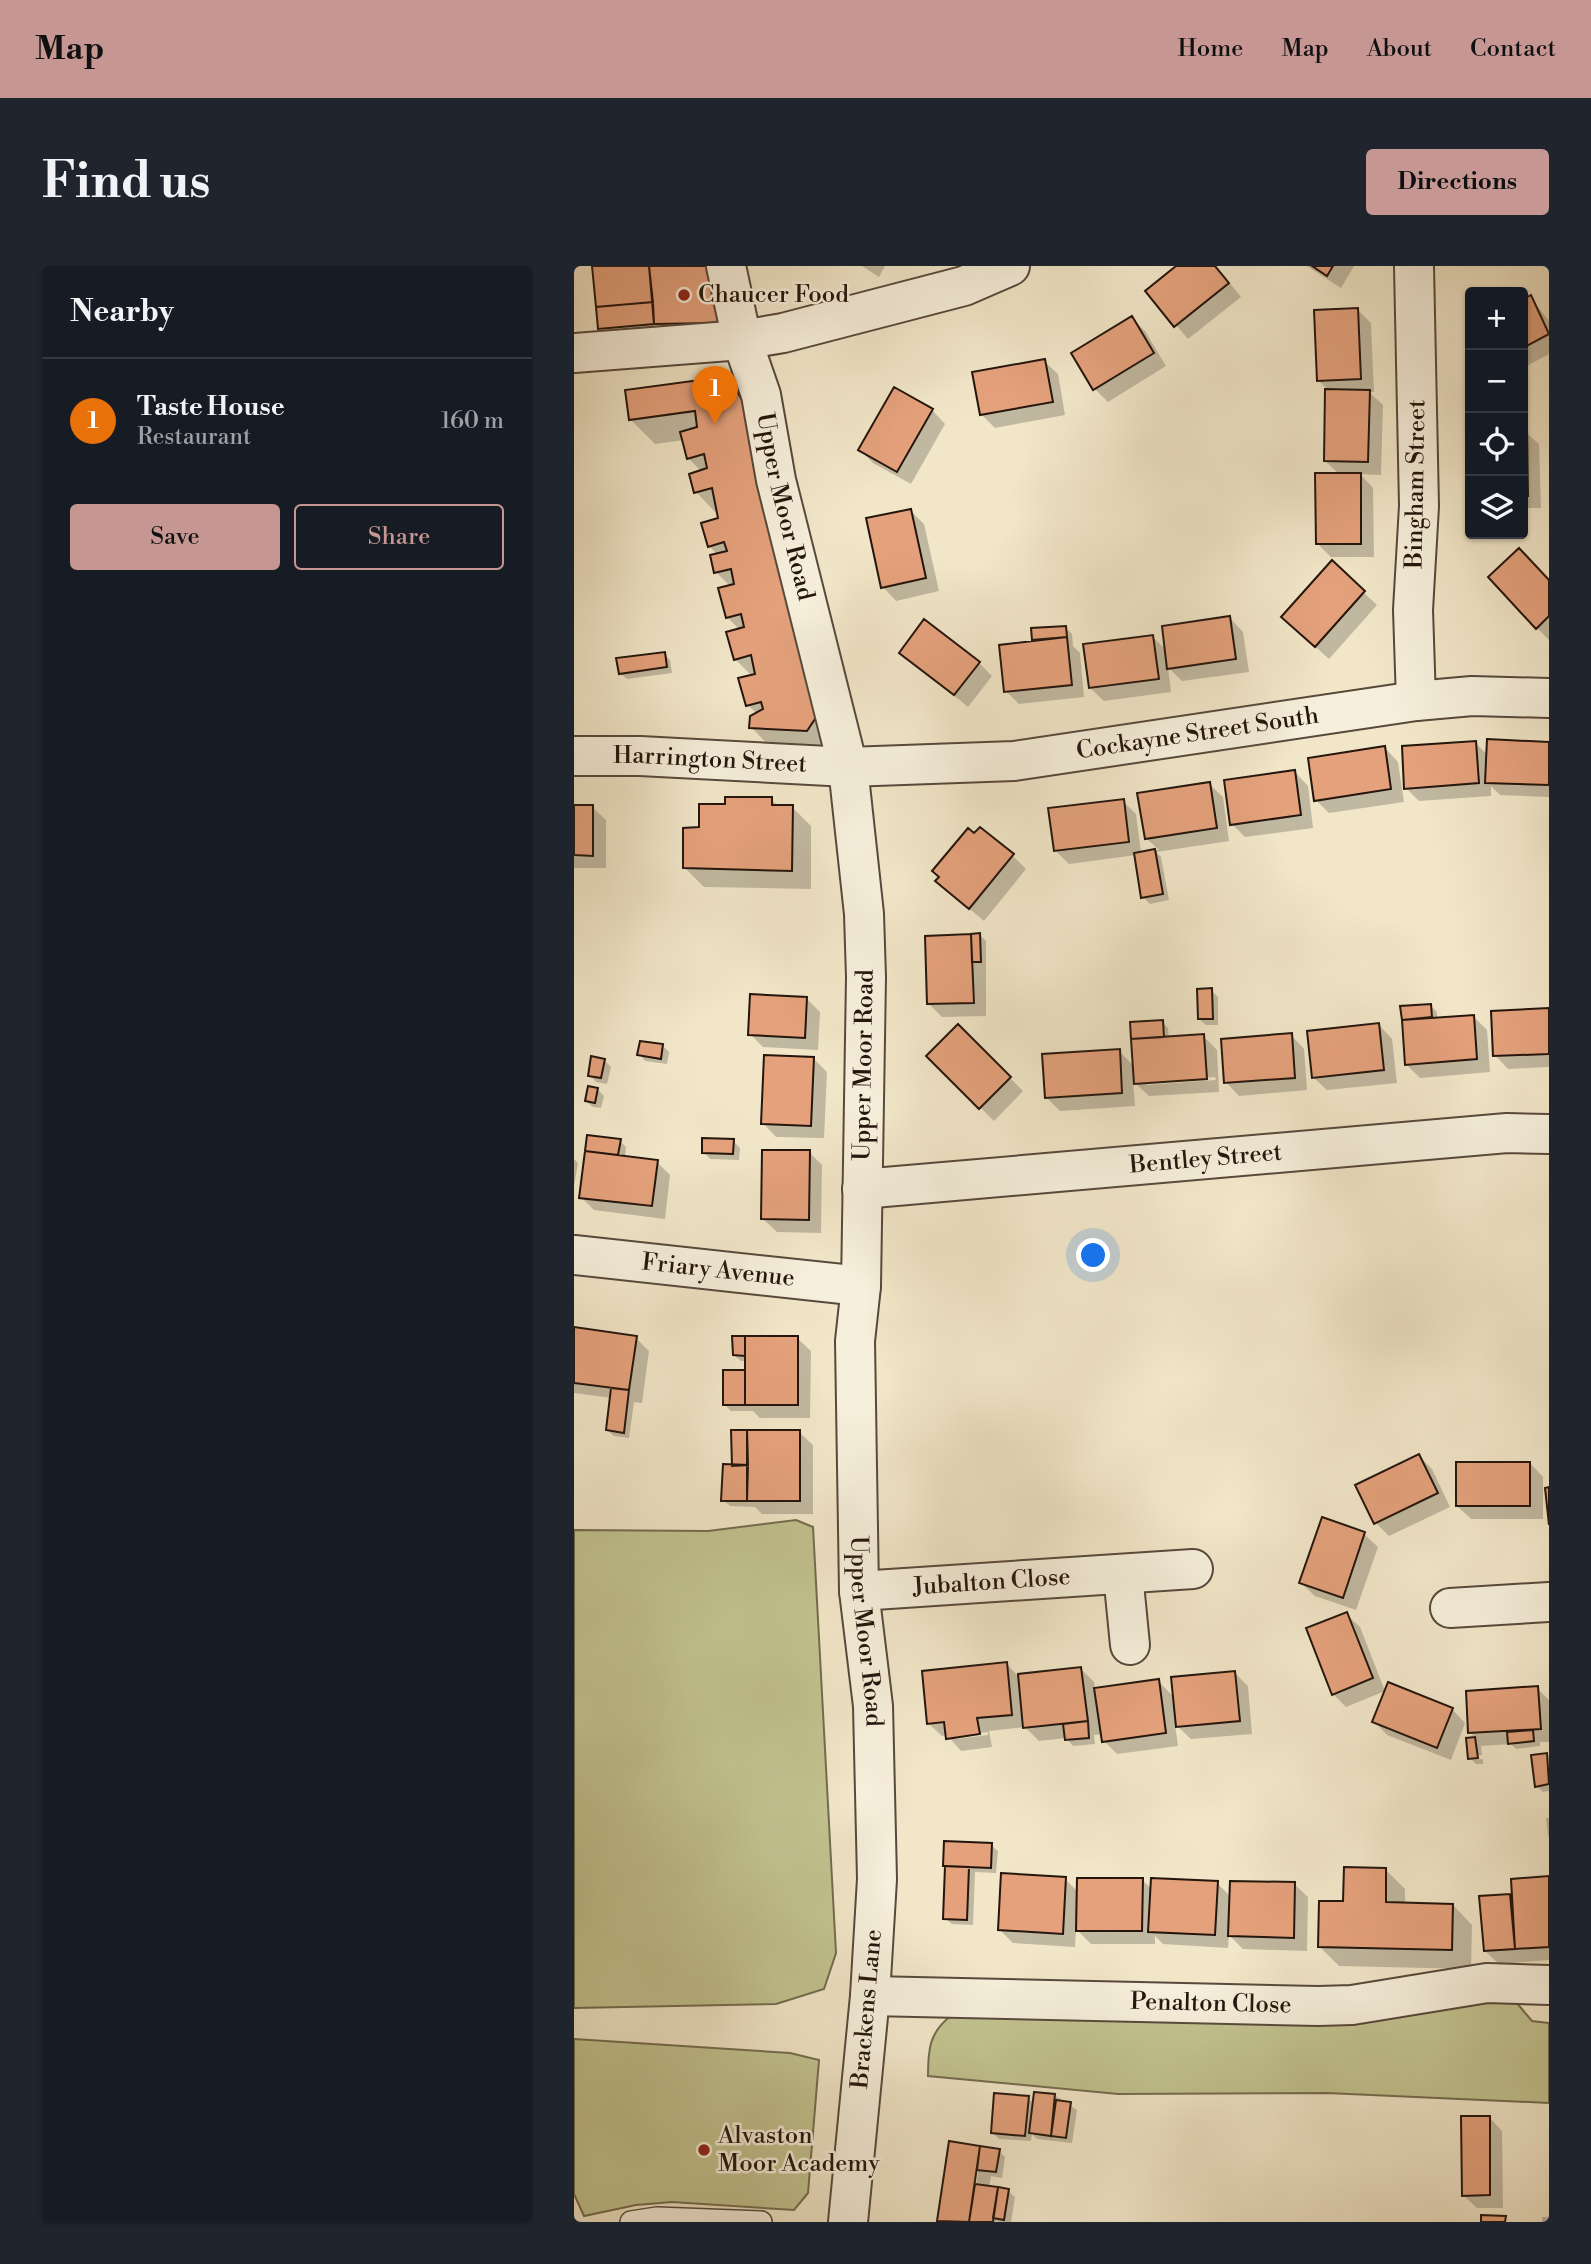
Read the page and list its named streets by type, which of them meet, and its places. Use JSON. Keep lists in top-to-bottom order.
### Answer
{
  "streets": {
    "street": [
      "Bingham Street",
      "Upper Moor Road",
      "Cockayne Street South",
      "Harrington Street",
      "Bentley Street",
      "Friary Avenue",
      "Jubalton Close",
      "Penalton Close",
      "Brackens Lane"
    ]
  },
  "crossings": [
    ["Bingham Street", "Cockayne Street South"],
    ["Upper Moor Road", "Cockayne Street South"],
    ["Upper Moor Road", "Harrington Street"],
    ["Upper Moor Road", "Bentley Street"],
    ["Upper Moor Road", "Friary Avenue"],
    ["Upper Moor Road", "Jubalton Close"],
    ["Upper Moor Road", "Brackens Lane"],
    ["Cockayne Street South", "Harrington Street"],
    ["Penalton Close", "Brackens Lane"]
  ],
  "places": ["Chaucer Food", "Alvaston Moor Academy"],
  "page": {
    "header": "Map",
    "nav": [
      "Home",
      "Map",
      "About",
      "Contact"
    ],
    "buttons": [
      "Directions",
      ["Save", "Share"]
    ],
    "title": "Find us",
    "heading": "Nearby",
    "map_buttons": ["+", "−"],
    "list": [
      {
        "mark": "1",
        "name": "Taste House",
        "note": "Restaurant",
        "value": "160 m"
      }
    ],
    "pins": "1"
  }
}
